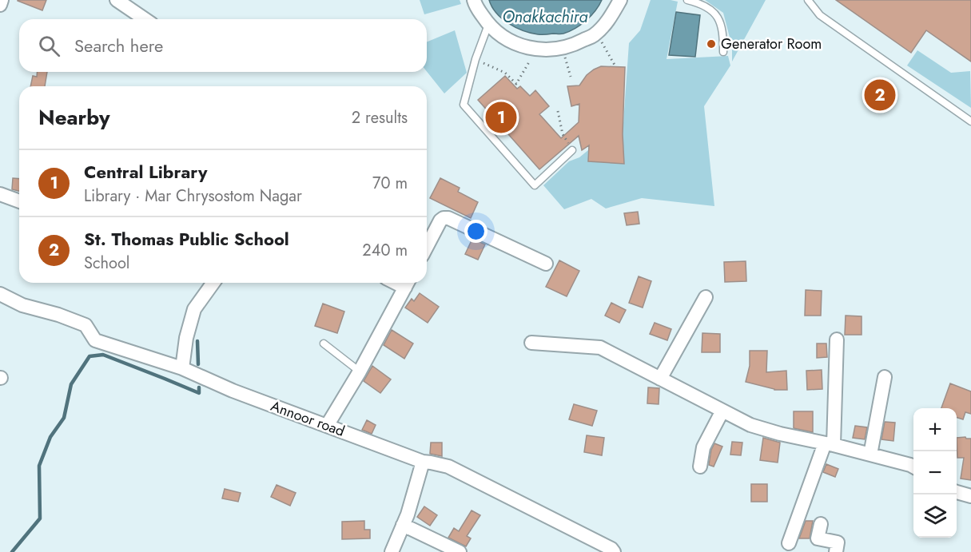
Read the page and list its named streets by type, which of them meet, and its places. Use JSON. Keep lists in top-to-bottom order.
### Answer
{
  "streets": {
    "street": ["Annoor road"]
  },
  "water": ["Onakkachira"],
  "places": ["Generator Room"],
  "page": {
    "search": "Search here",
    "pins": ["2", "1"],
    "heading": ["Nearby", "2 results"],
    "list": [
      {
        "mark": "1",
        "name": "Central Library",
        "note": "Library · Mar Chrysostom Nagar",
        "value": "70 m"
      },
      {
        "mark": "2",
        "name": "St. Thomas Public School",
        "note": "School",
        "value": "240 m"
      }
    ],
    "map_buttons": ["+", "−"]
  }
}
